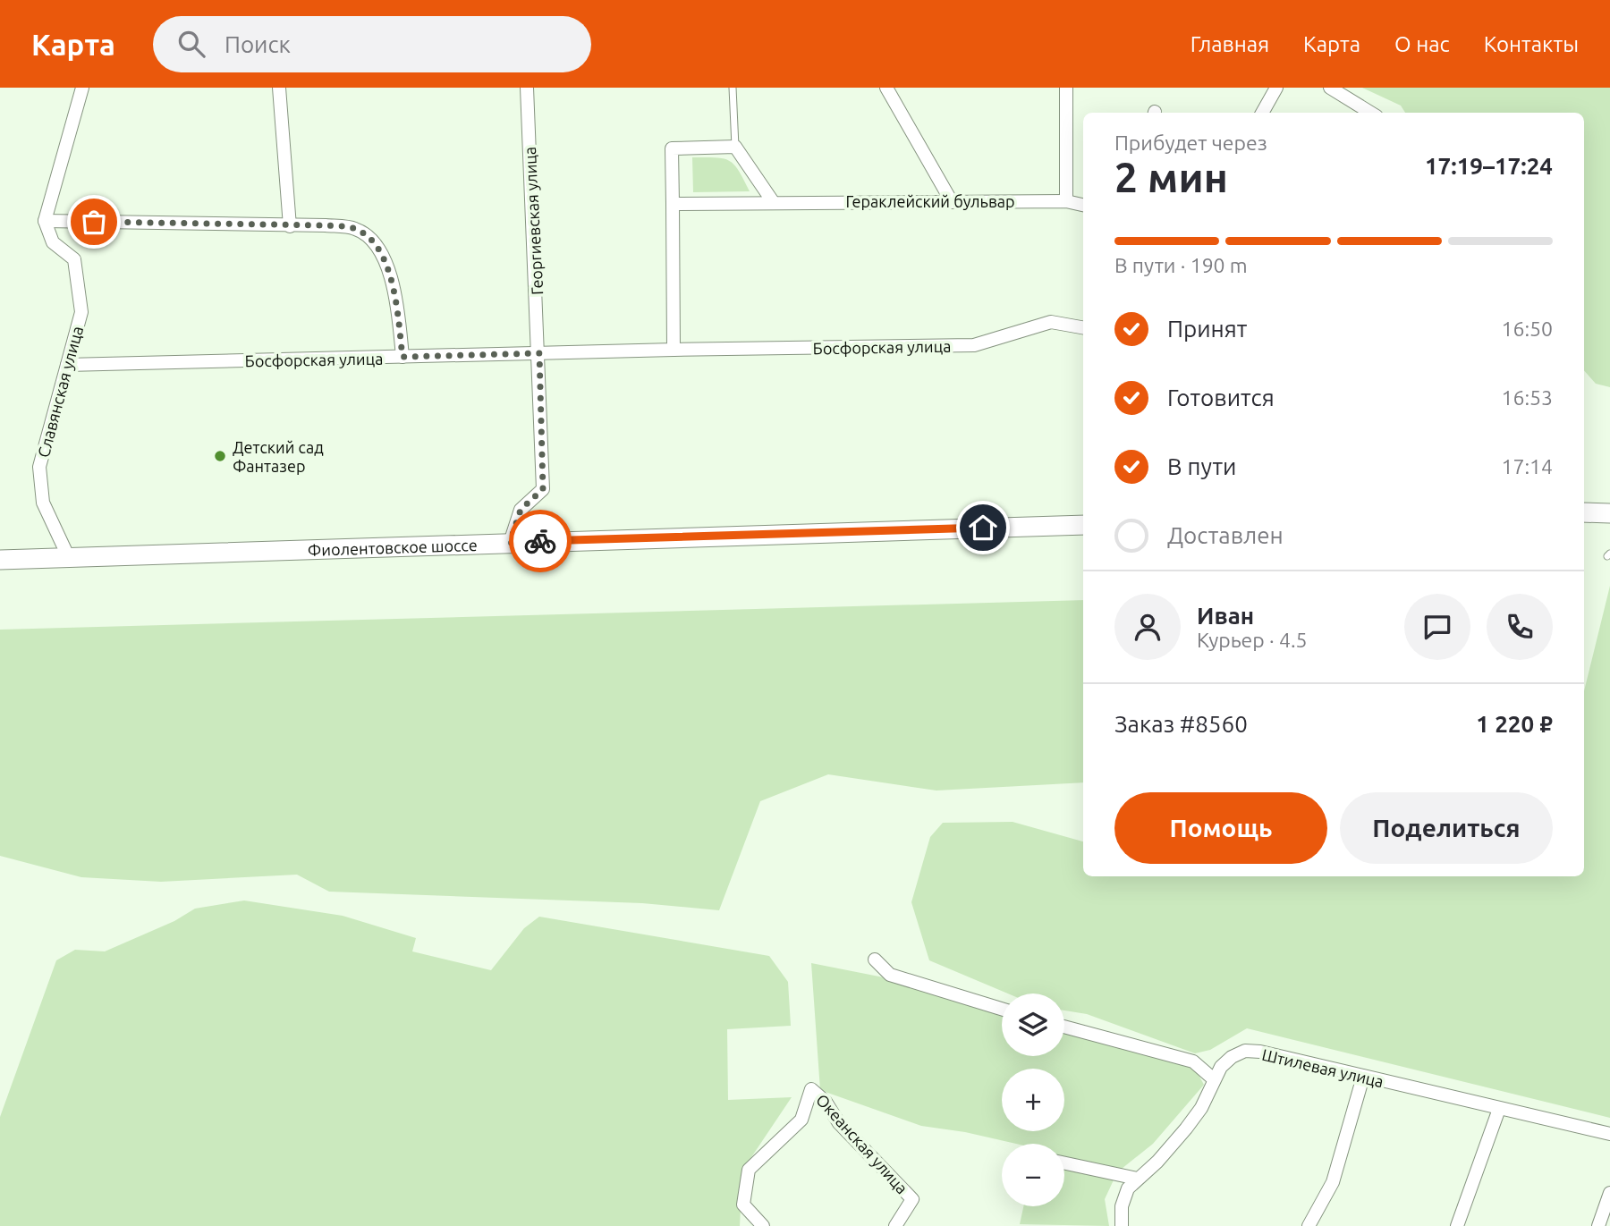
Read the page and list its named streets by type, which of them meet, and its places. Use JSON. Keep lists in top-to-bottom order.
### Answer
{
  "streets": {
    "main road": ["Фиолентовское шоссе"],
    "street": [
      "Гераклейский бульвар",
      "Георгиевская улица",
      "Босфорская улица",
      "Славянская улица",
      "Штилевая улица",
      "Океанская улица"
    ]
  },
  "crossings": [
    ["Георгиевская улица", "Босфорская улица"],
    ["Георгиевская улица", "Фиолентовское шоссе"],
    ["Босфорская улица", "Славянская улица"],
    ["Славянская улица", "Фиолентовское шоссе"]
  ],
  "places": ["Детский сад Фантазер"],
  "page": {
    "header": "Карта",
    "search": "Поиск",
    "nav": [
      "Главная",
      "Карта",
      "О нас",
      "Контакты"
    ],
    "heading": ["2 мин", "Прибудет через", "17:19–17:24"],
    "panel": [
      "Иван",
      "Курьер · 4.5",
      "Заказ #8560",
      "1 220 ₽"
    ],
    "bar": "В пути · 190 m",
    "list": [
      ["Принят", "16:50"],
      ["Готовится", "16:53"],
      ["В пути", "17:14"],
      "Доставлен"
    ],
    "buttons": ["Помощь", "Поделиться"],
    "map_buttons": ["+", "−"]
  }
}
